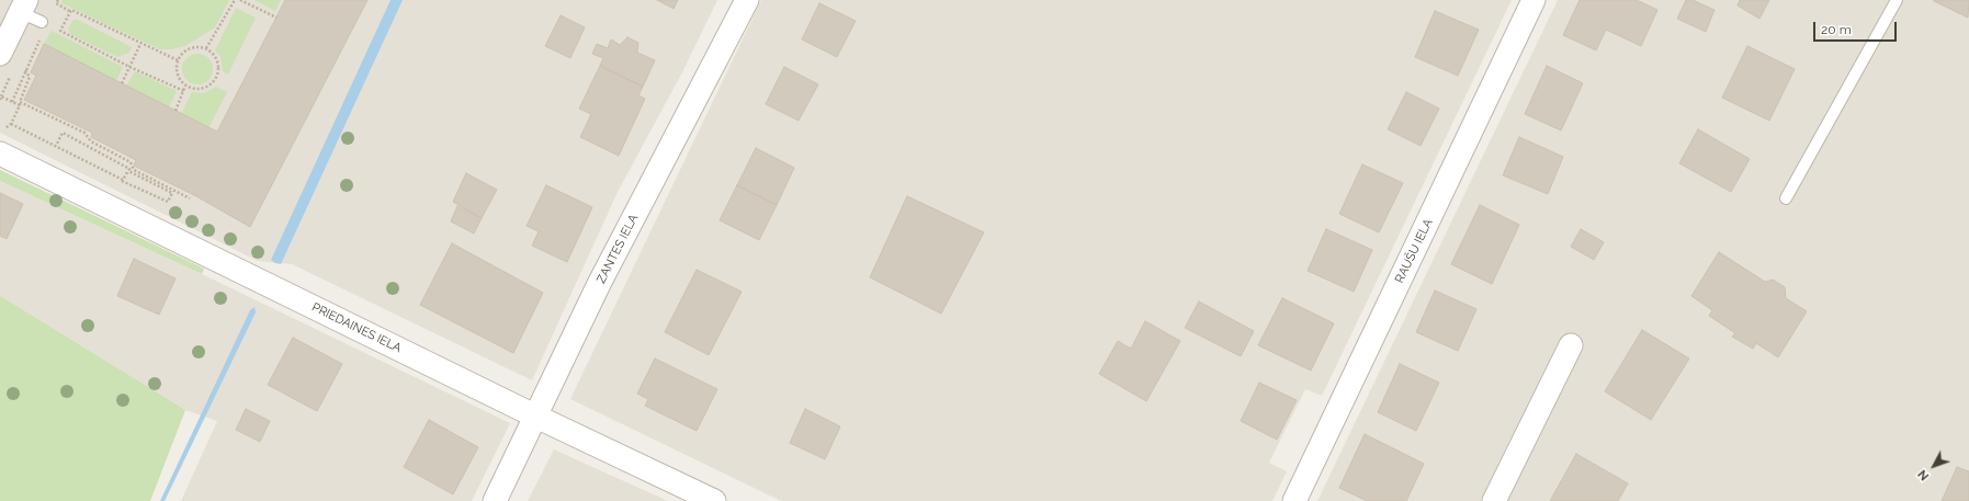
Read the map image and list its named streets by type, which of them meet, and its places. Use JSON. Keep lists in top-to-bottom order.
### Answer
{
  "streets": {
    "street": ["ZANTES IELA", "RAUŠU IELA", "PRIEDAINES IELA"]
  },
  "crossings": [
    ["ZANTES IELA", "PRIEDAINES IELA"]
  ],
  "scale_bar": "20 m",
  "north": "bottom left"
}
